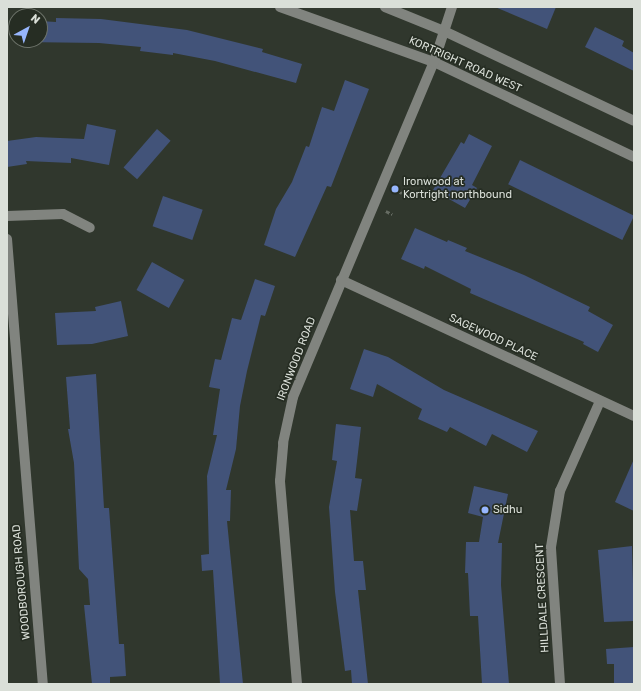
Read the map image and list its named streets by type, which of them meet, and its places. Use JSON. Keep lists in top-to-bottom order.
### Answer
{
  "streets": {
    "street": [
      "KORTRIGHT ROAD WEST",
      "SAGEWOOD PLACE",
      "IRONWOOD ROAD",
      "WOODBOROUGH ROAD",
      "HILLDALE CRESCENT"
    ]
  },
  "crossings": [
    ["KORTRIGHT ROAD WEST", "IRONWOOD ROAD"],
    ["SAGEWOOD PLACE", "IRONWOOD ROAD"],
    ["SAGEWOOD PLACE", "HILLDALE CRESCENT"]
  ],
  "places": ["Ironwood at Kortright northbound", "Sidhu"],
  "north": "top right"
}
